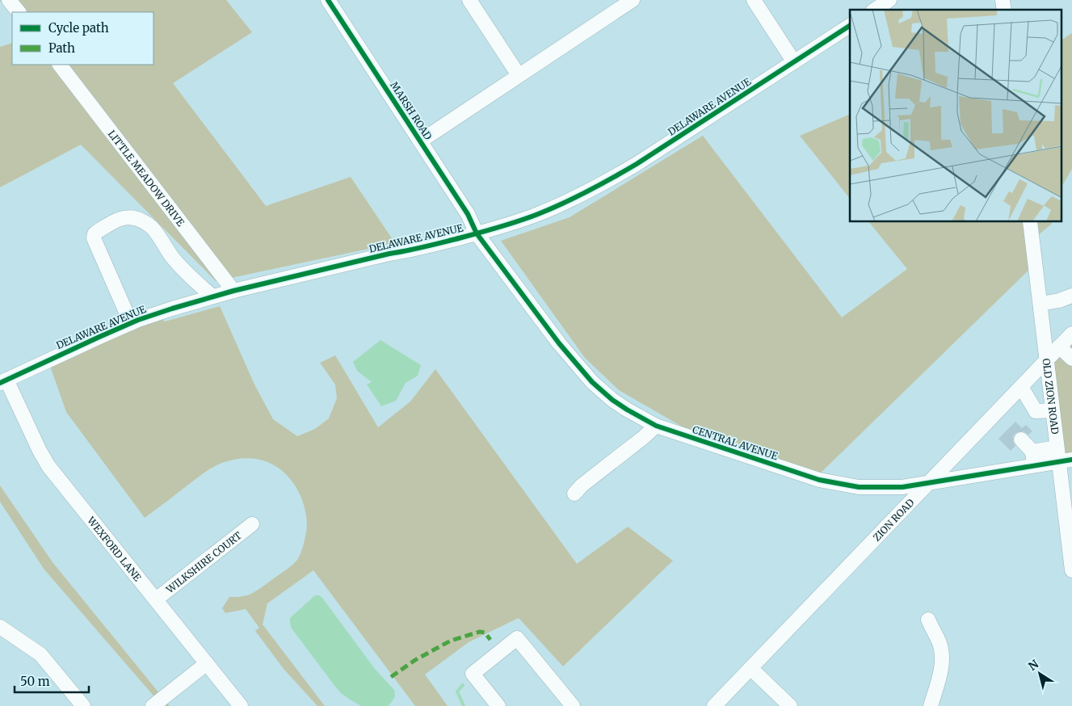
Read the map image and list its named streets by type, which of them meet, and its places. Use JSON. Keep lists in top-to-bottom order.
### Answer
{
  "streets": {
    "street": [
      "DELAWARE AVENUE",
      "MARSH ROAD",
      "LITTLE MEADOW DRIVE",
      "OLD ZION ROAD",
      "CENTRAL AVENUE",
      "ZION ROAD",
      "WEXFORD LANE",
      "WILKSHIRE COURT"
    ]
  },
  "crossings": [
    ["DELAWARE AVENUE", "MARSH ROAD"],
    ["DELAWARE AVENUE", "LITTLE MEADOW DRIVE"],
    ["DELAWARE AVENUE", "CENTRAL AVENUE"],
    ["DELAWARE AVENUE", "WEXFORD LANE"],
    ["MARSH ROAD", "CENTRAL AVENUE"],
    ["OLD ZION ROAD", "CENTRAL AVENUE"],
    ["OLD ZION ROAD", "ZION ROAD"],
    ["CENTRAL AVENUE", "ZION ROAD"],
    ["WEXFORD LANE", "WILKSHIRE COURT"]
  ],
  "legend": ["Cycle path", "Path"],
  "scale_bar": "50 m",
  "north": "top left"
}
